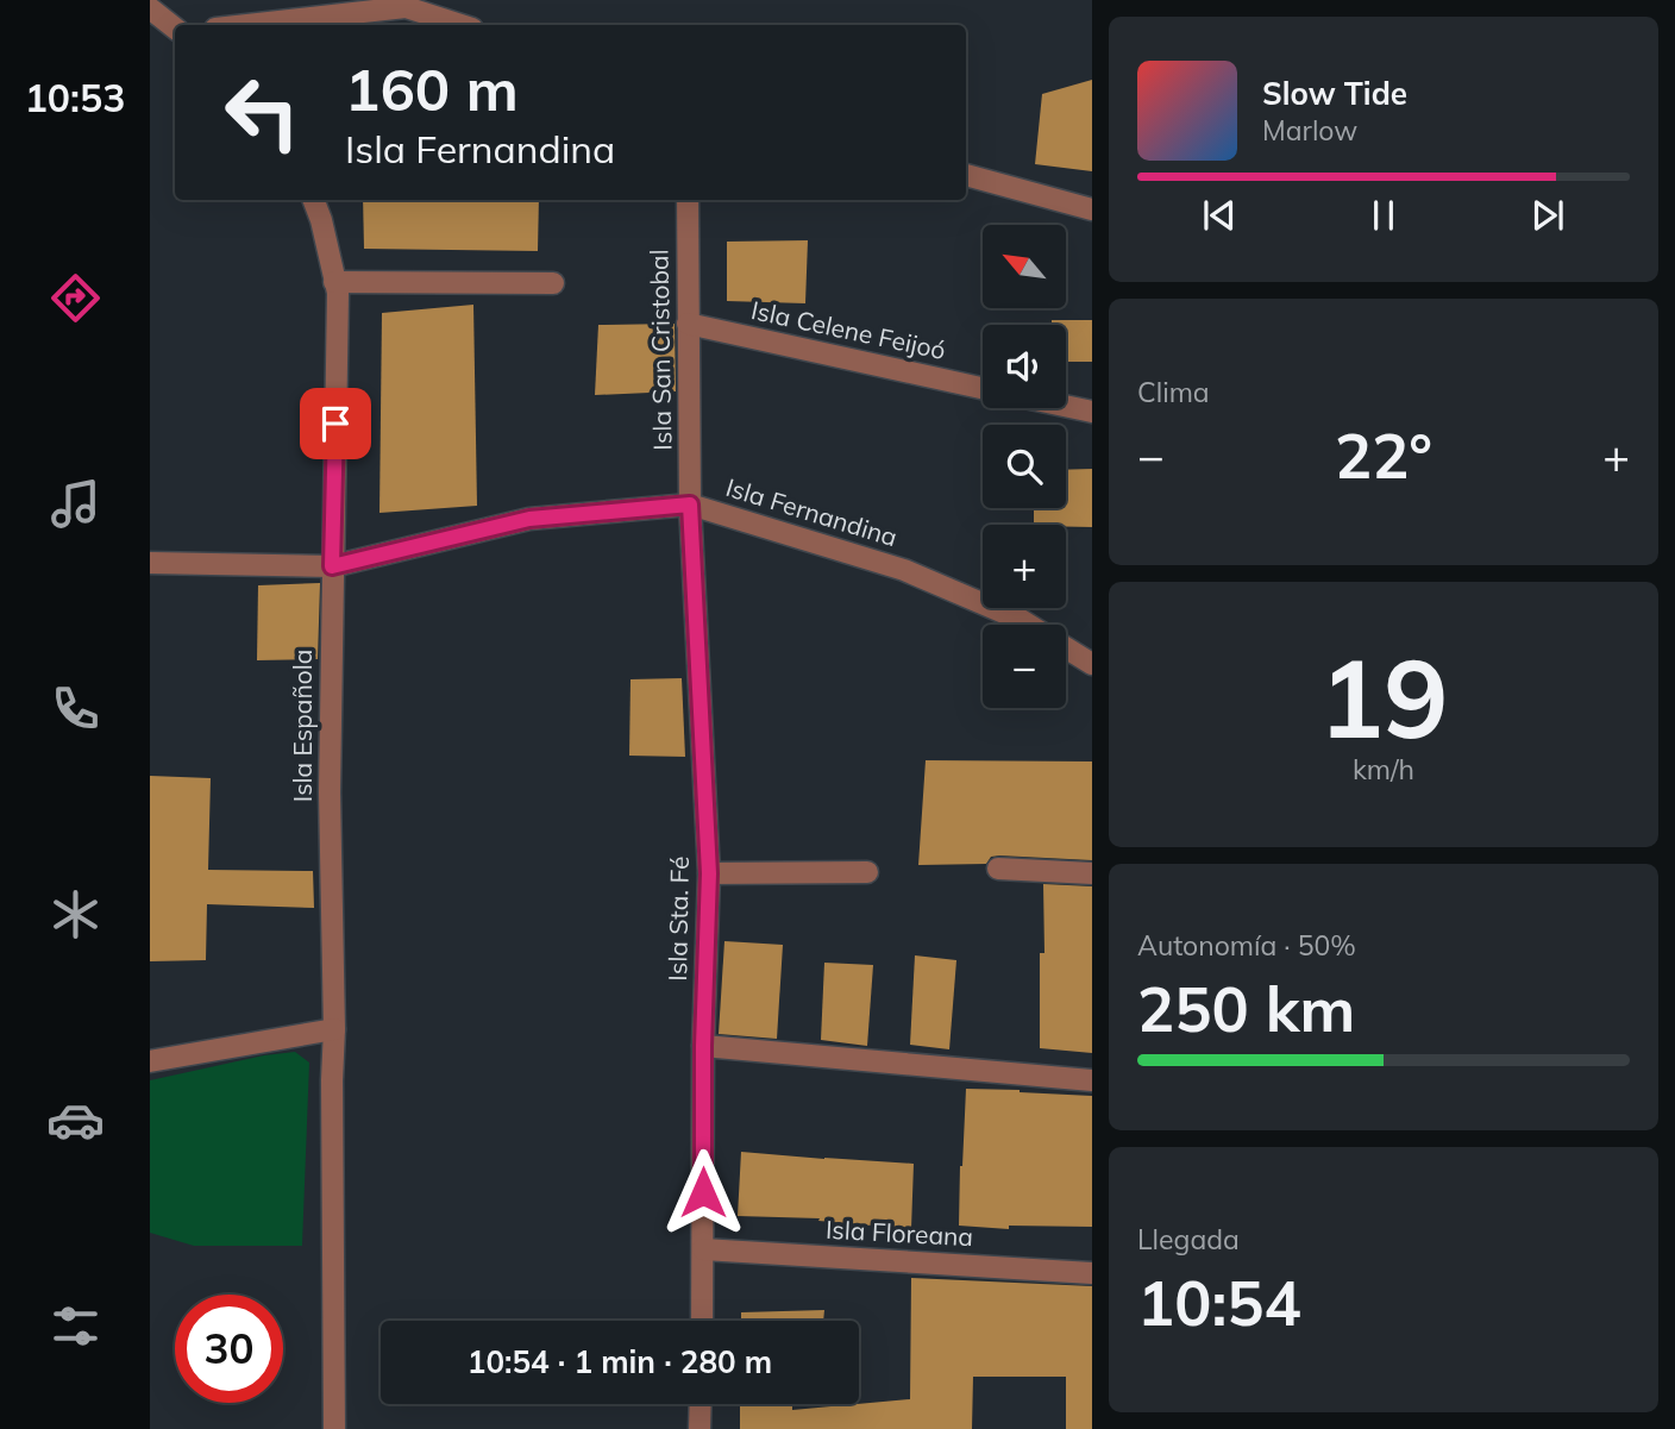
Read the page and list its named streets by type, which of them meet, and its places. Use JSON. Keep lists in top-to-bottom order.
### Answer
{
  "streets": {
    "street": [
      "Isla Celene Feijoó",
      "Isla San Cristobal",
      "Isla Fernandina",
      "Isla Española",
      "Isla Sta. Fé",
      "Isla Floreana"
    ]
  },
  "crossings": [
    ["Isla Celene Feijoó", "Isla San Cristobal"],
    ["Isla San Cristobal", "Isla Fernandina"],
    ["Isla San Cristobal", "Isla Sta. Fé"],
    ["Isla Fernandina", "Isla Española"],
    ["Isla Fernandina", "Isla Sta. Fé"],
    ["Isla Sta. Fé", "Isla Floreana"]
  ],
  "north": "top left",
  "page": {
    "tabs": "10:53",
    "turn": ["160 m", "Isla Fernandina"],
    "song": ["Slow Tide", "Marlow"],
    "map_buttons": ["+", "−"],
    "tile": [
      "Clima",
      ["19", "km/h"],
      ["Autonomía · 50%", "250 km"],
      ["Llegada", "10:54"]
    ],
    "heat": ["−", "22°", "+"],
    "limit": "30",
    "trip": "10:54 · 1 min · 280 m"
  }
}
